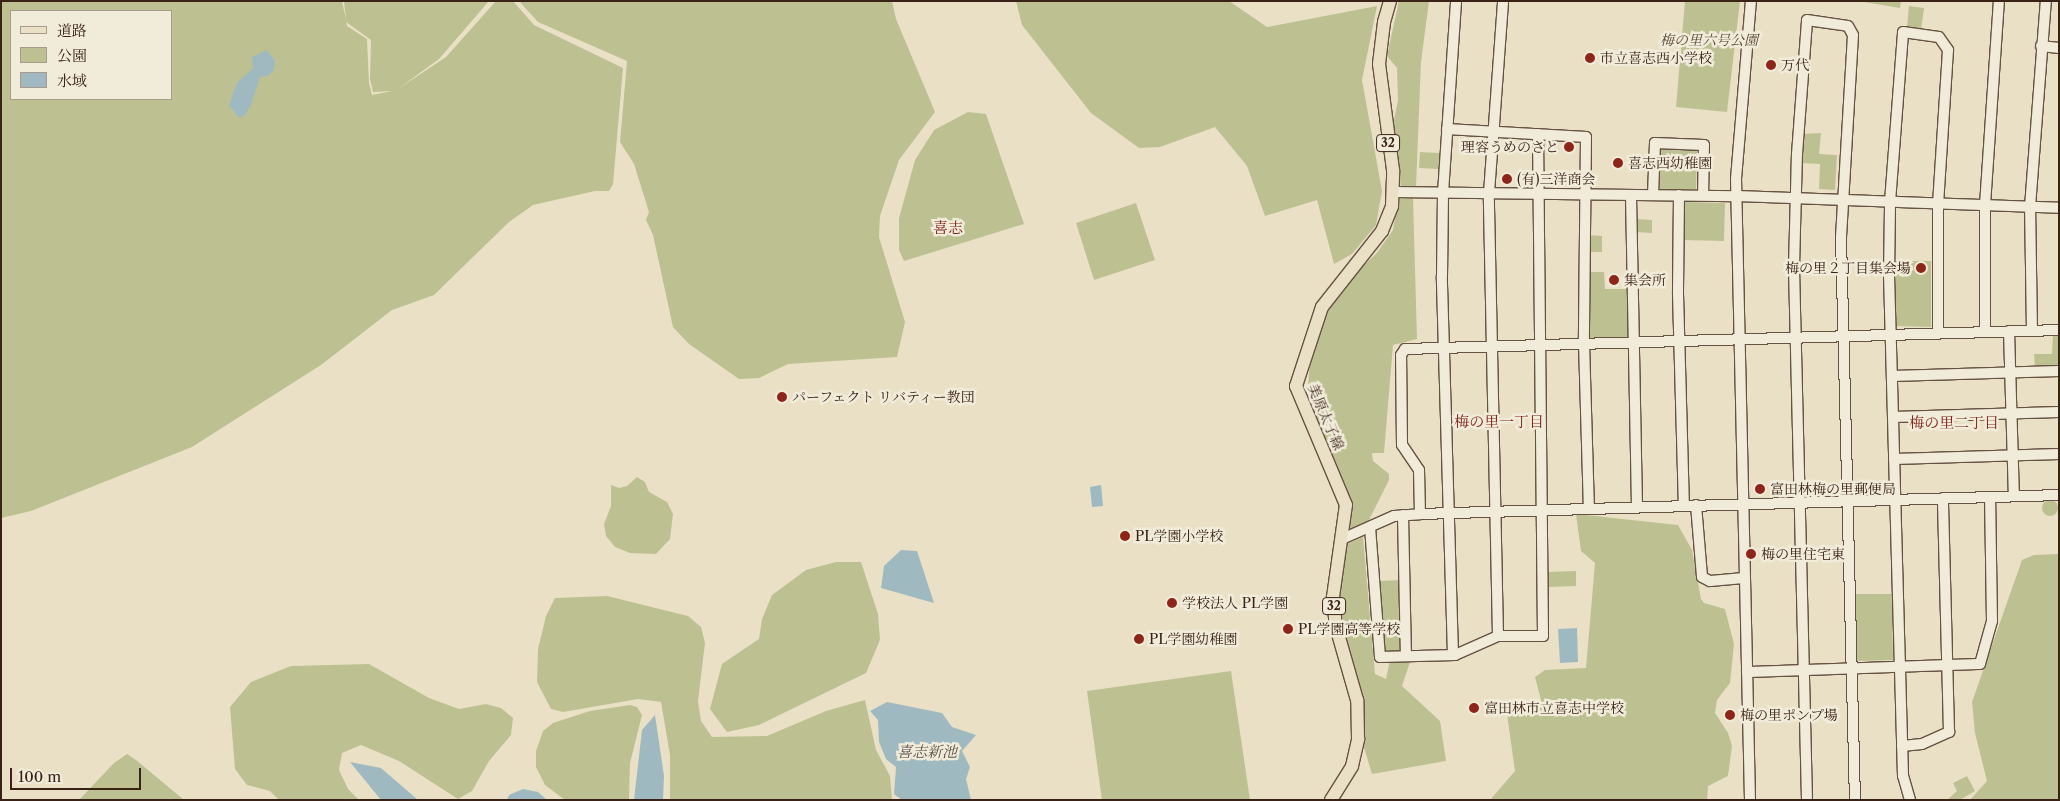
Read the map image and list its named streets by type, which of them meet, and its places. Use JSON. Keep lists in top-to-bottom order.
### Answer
{
  "streets": {
    "main road": ["32", "美原太子線"]
  },
  "districts": ["喜志", "梅の里一丁目", "梅の里二丁目"],
  "water": ["喜志新池"],
  "parks": ["梅の里六号公園"],
  "places": [
    "市立喜志西小学校",
    "万代",
    "理容うめのさと",
    "喜志西幼稚園",
    "(有)三洋商会",
    "梅の里２丁目集会場",
    "集会所",
    "パーフェクト リバティー教団",
    "富田林梅の里郵便局",
    "PL学園小学校",
    "梅の里住宅東",
    "学校法人 PL学園",
    "PL学園高等学校",
    "PL学園幼稚園",
    "富田林市立喜志中学校",
    "梅の里ポンプ場"
  ],
  "legend": ["道路", "公園", "水域"],
  "scale_bar": "100 m"
}
